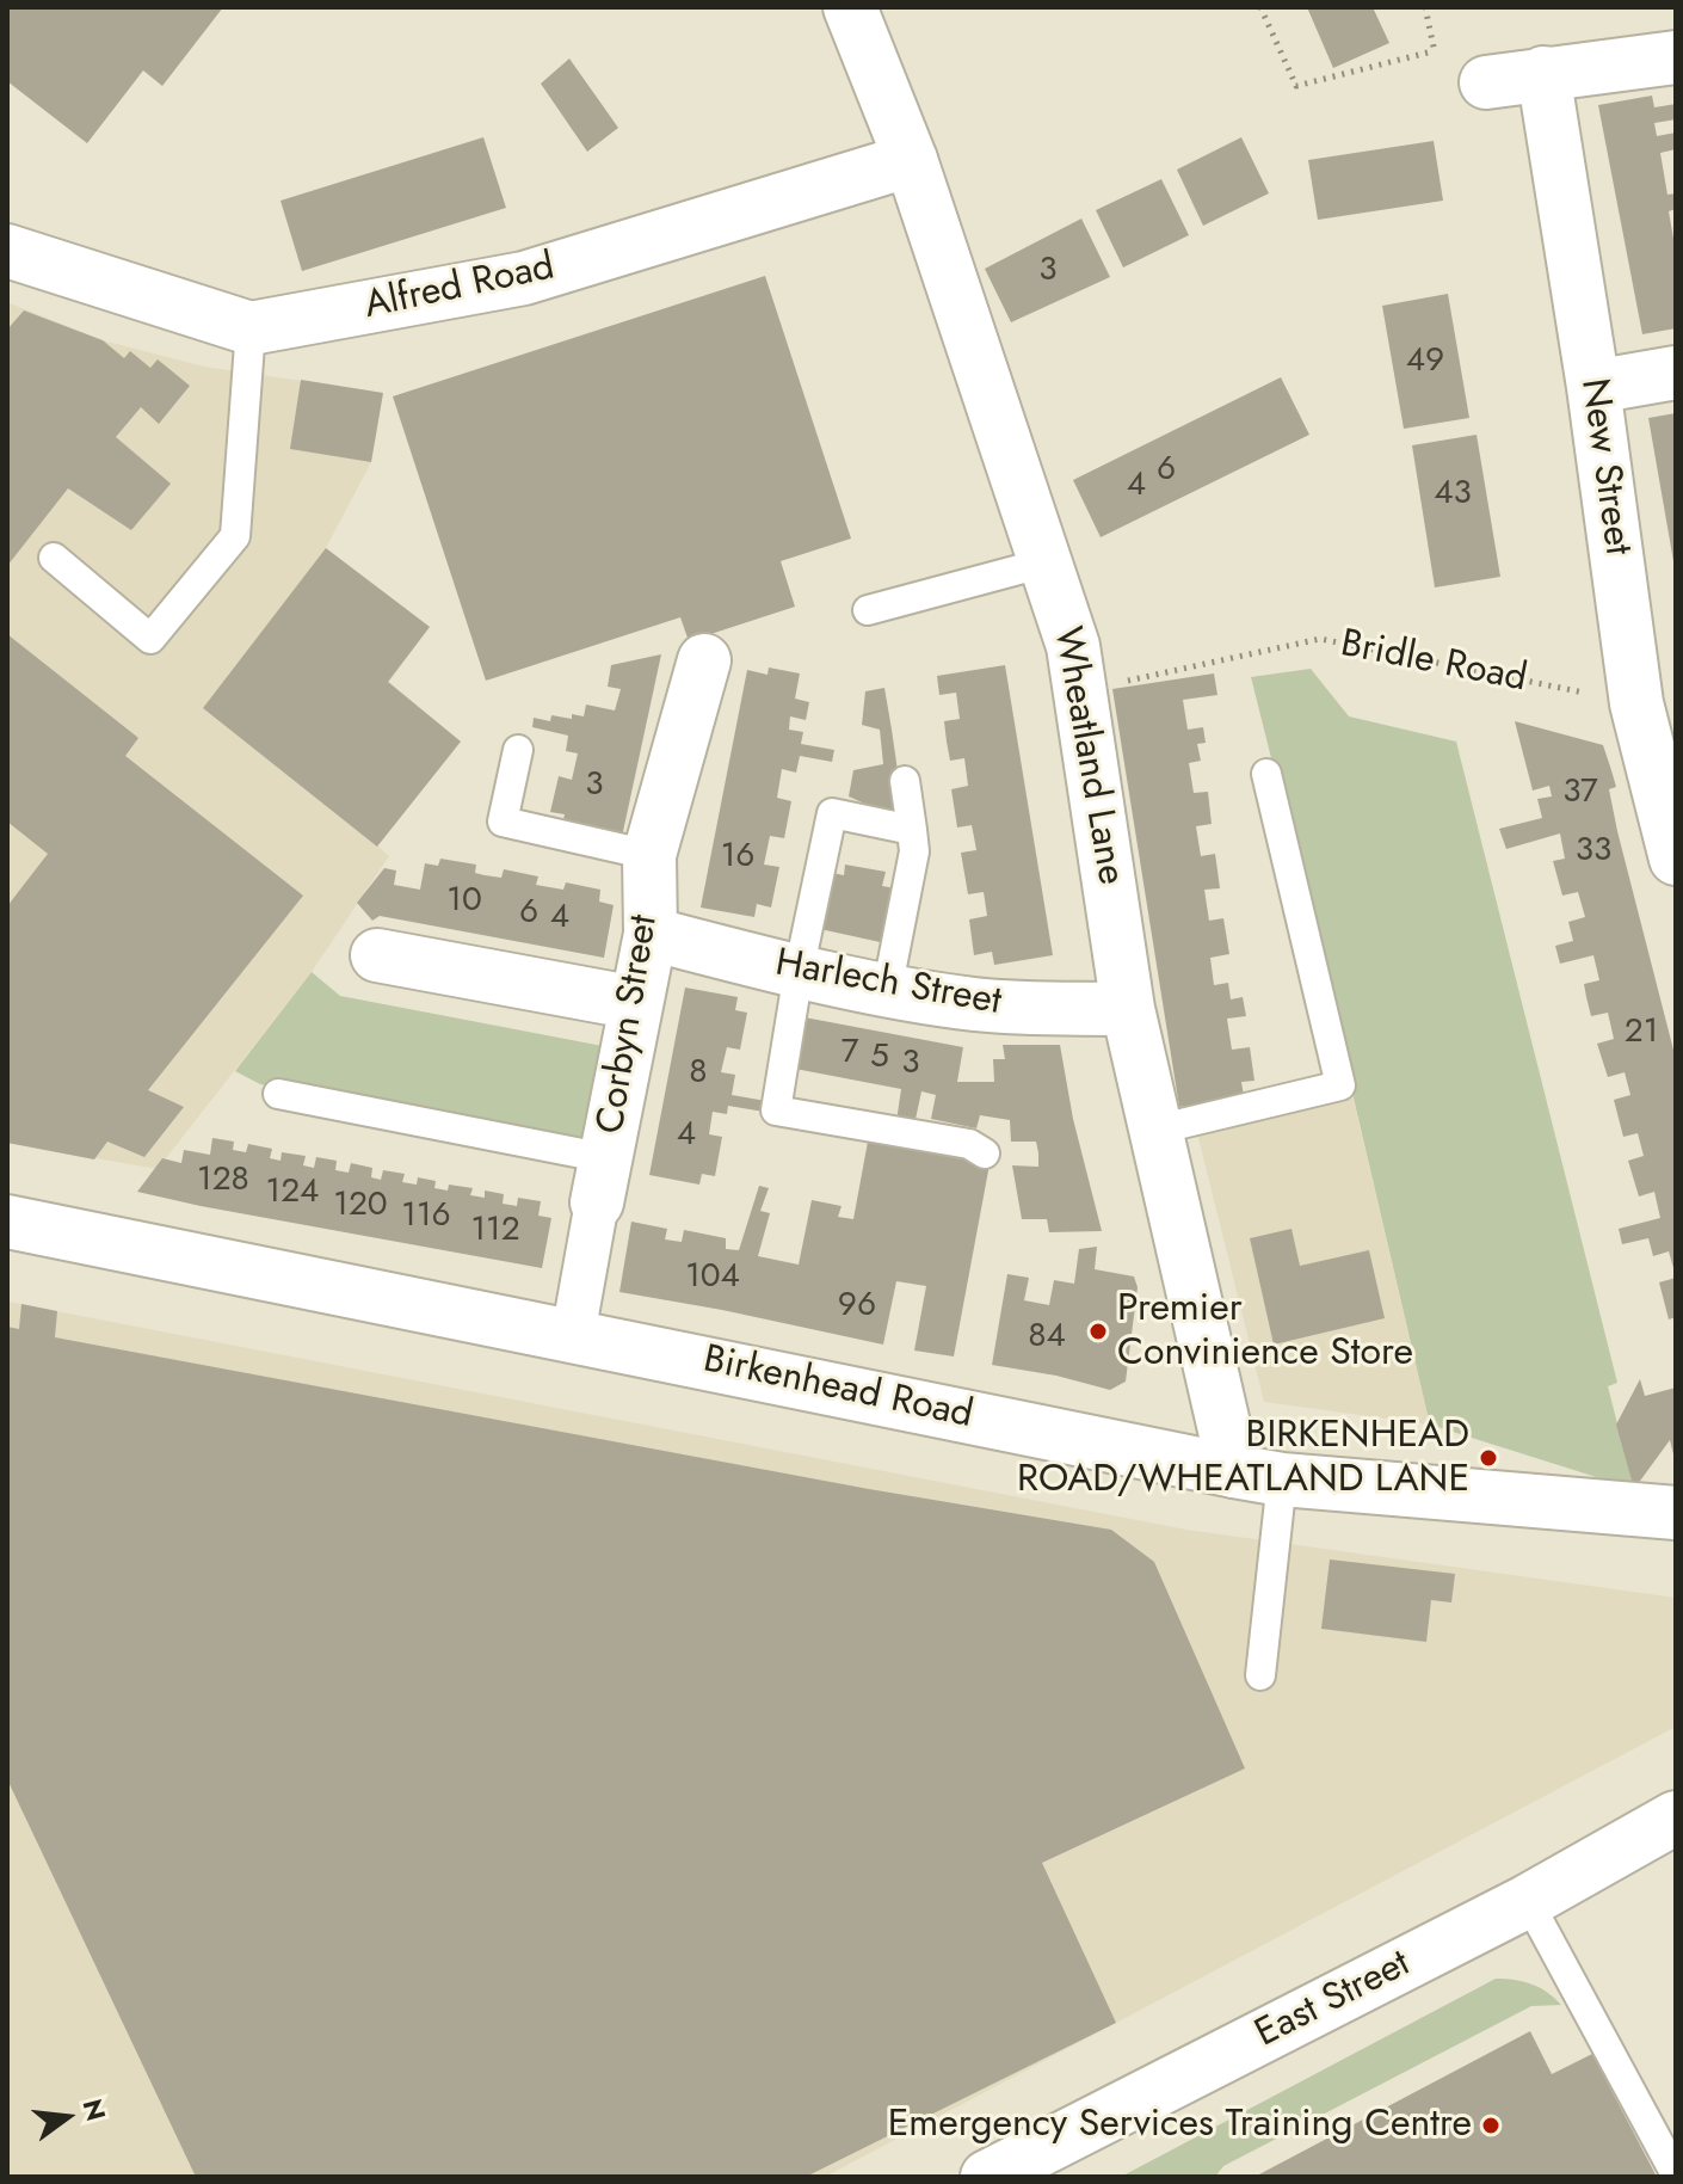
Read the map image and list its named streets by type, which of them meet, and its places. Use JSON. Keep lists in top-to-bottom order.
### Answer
{
  "streets": {
    "street": [
      "Alfred Road",
      "New Street",
      "Wheatland Lane",
      "Harlech Street",
      "Corbyn Street",
      "Birkenhead Road",
      "East Street"
    ],
    "path": ["Bridle Road"]
  },
  "crossings": [
    ["Alfred Road", "Wheatland Lane"],
    ["New Street", "Bridle Road"],
    ["Bridle Road", "Wheatland Lane"],
    ["Wheatland Lane", "Harlech Street"],
    ["Wheatland Lane", "Birkenhead Road"],
    ["Harlech Street", "Corbyn Street"],
    ["Corbyn Street", "Birkenhead Road"]
  ],
  "places": ["Premier Convinience Store", "BIRKENHEAD ROAD/WHEATLAND LANE", "Emergency Services Training Centre"],
  "house_numbers": [
    "3",
    "49",
    "6",
    "4",
    "43",
    "3",
    "37",
    "33",
    "16",
    "10",
    "6",
    "4",
    "21",
    "7",
    "5",
    "3",
    "8",
    "4",
    "128",
    "124",
    "120",
    "116",
    "112",
    "104",
    "96",
    "84"
  ],
  "north": "right"
}
